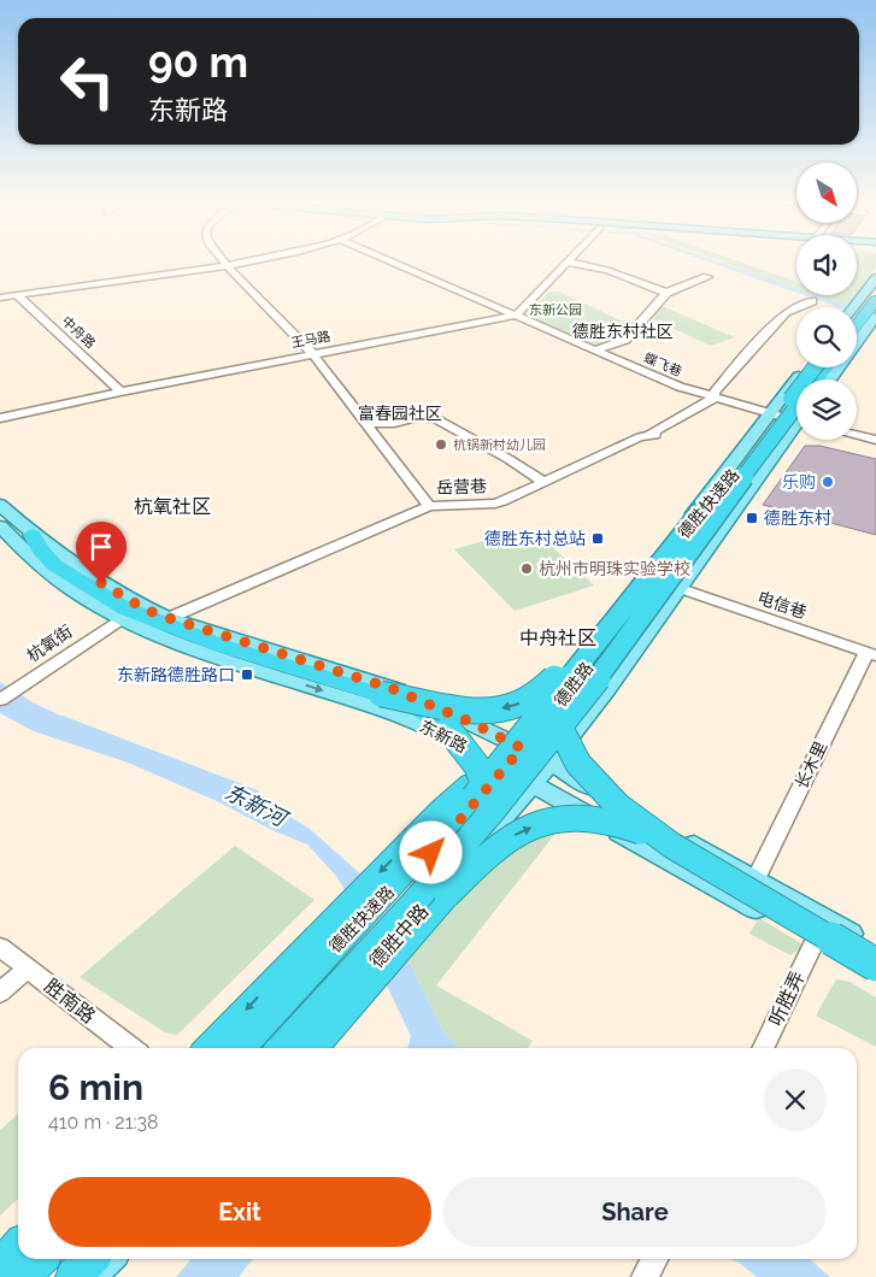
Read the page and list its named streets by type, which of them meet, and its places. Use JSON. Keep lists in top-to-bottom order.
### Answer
{
  "streets": {
    "highway": ["德胜快速路"],
    "main road": ["德胜路", "东新路", "德胜中路"],
    "street": [
      "中舟路",
      "王马路",
      "蝶飞巷",
      "岳营巷",
      "电信巷",
      "杭氧街",
      "长木里",
      "听胜弄",
      "胜南路"
    ]
  },
  "crossings": [
    ["中舟路", "王马路"],
    ["王马路", "蝶飞巷"],
    ["蝶飞巷", "岳营巷"],
    ["蝶飞巷", "德胜路"],
    ["岳营巷", "东新路"],
    ["电信巷", "德胜路"],
    ["电信巷", "长木里"],
    ["杭氧街", "东新路"],
    ["德胜路", "东新路"],
    ["德胜路", "德胜中路"],
    ["东新路", "长木里"],
    ["东新路", "德胜中路"],
    ["东新路", "听胜弄"]
  ],
  "districts": [
    "德胜东村社区",
    "富春园社区",
    "杭氧社区",
    "中舟社区"
  ],
  "water": ["东新河"],
  "parks": ["东新公园"],
  "places": {
    "other": ["杭锅新村幼儿园", "乐购", "杭州市明珠实验学校"],
    "transit": ["德胜东村", "德胜东村总站", "东新路德胜路口"]
  },
  "north": "bottom right",
  "page": {
    "turn": ["90 m", "东新路"],
    "heading": ["6 min", "410 m · 21:38"],
    "buttons": ["Exit", "Share"]
  }
}
